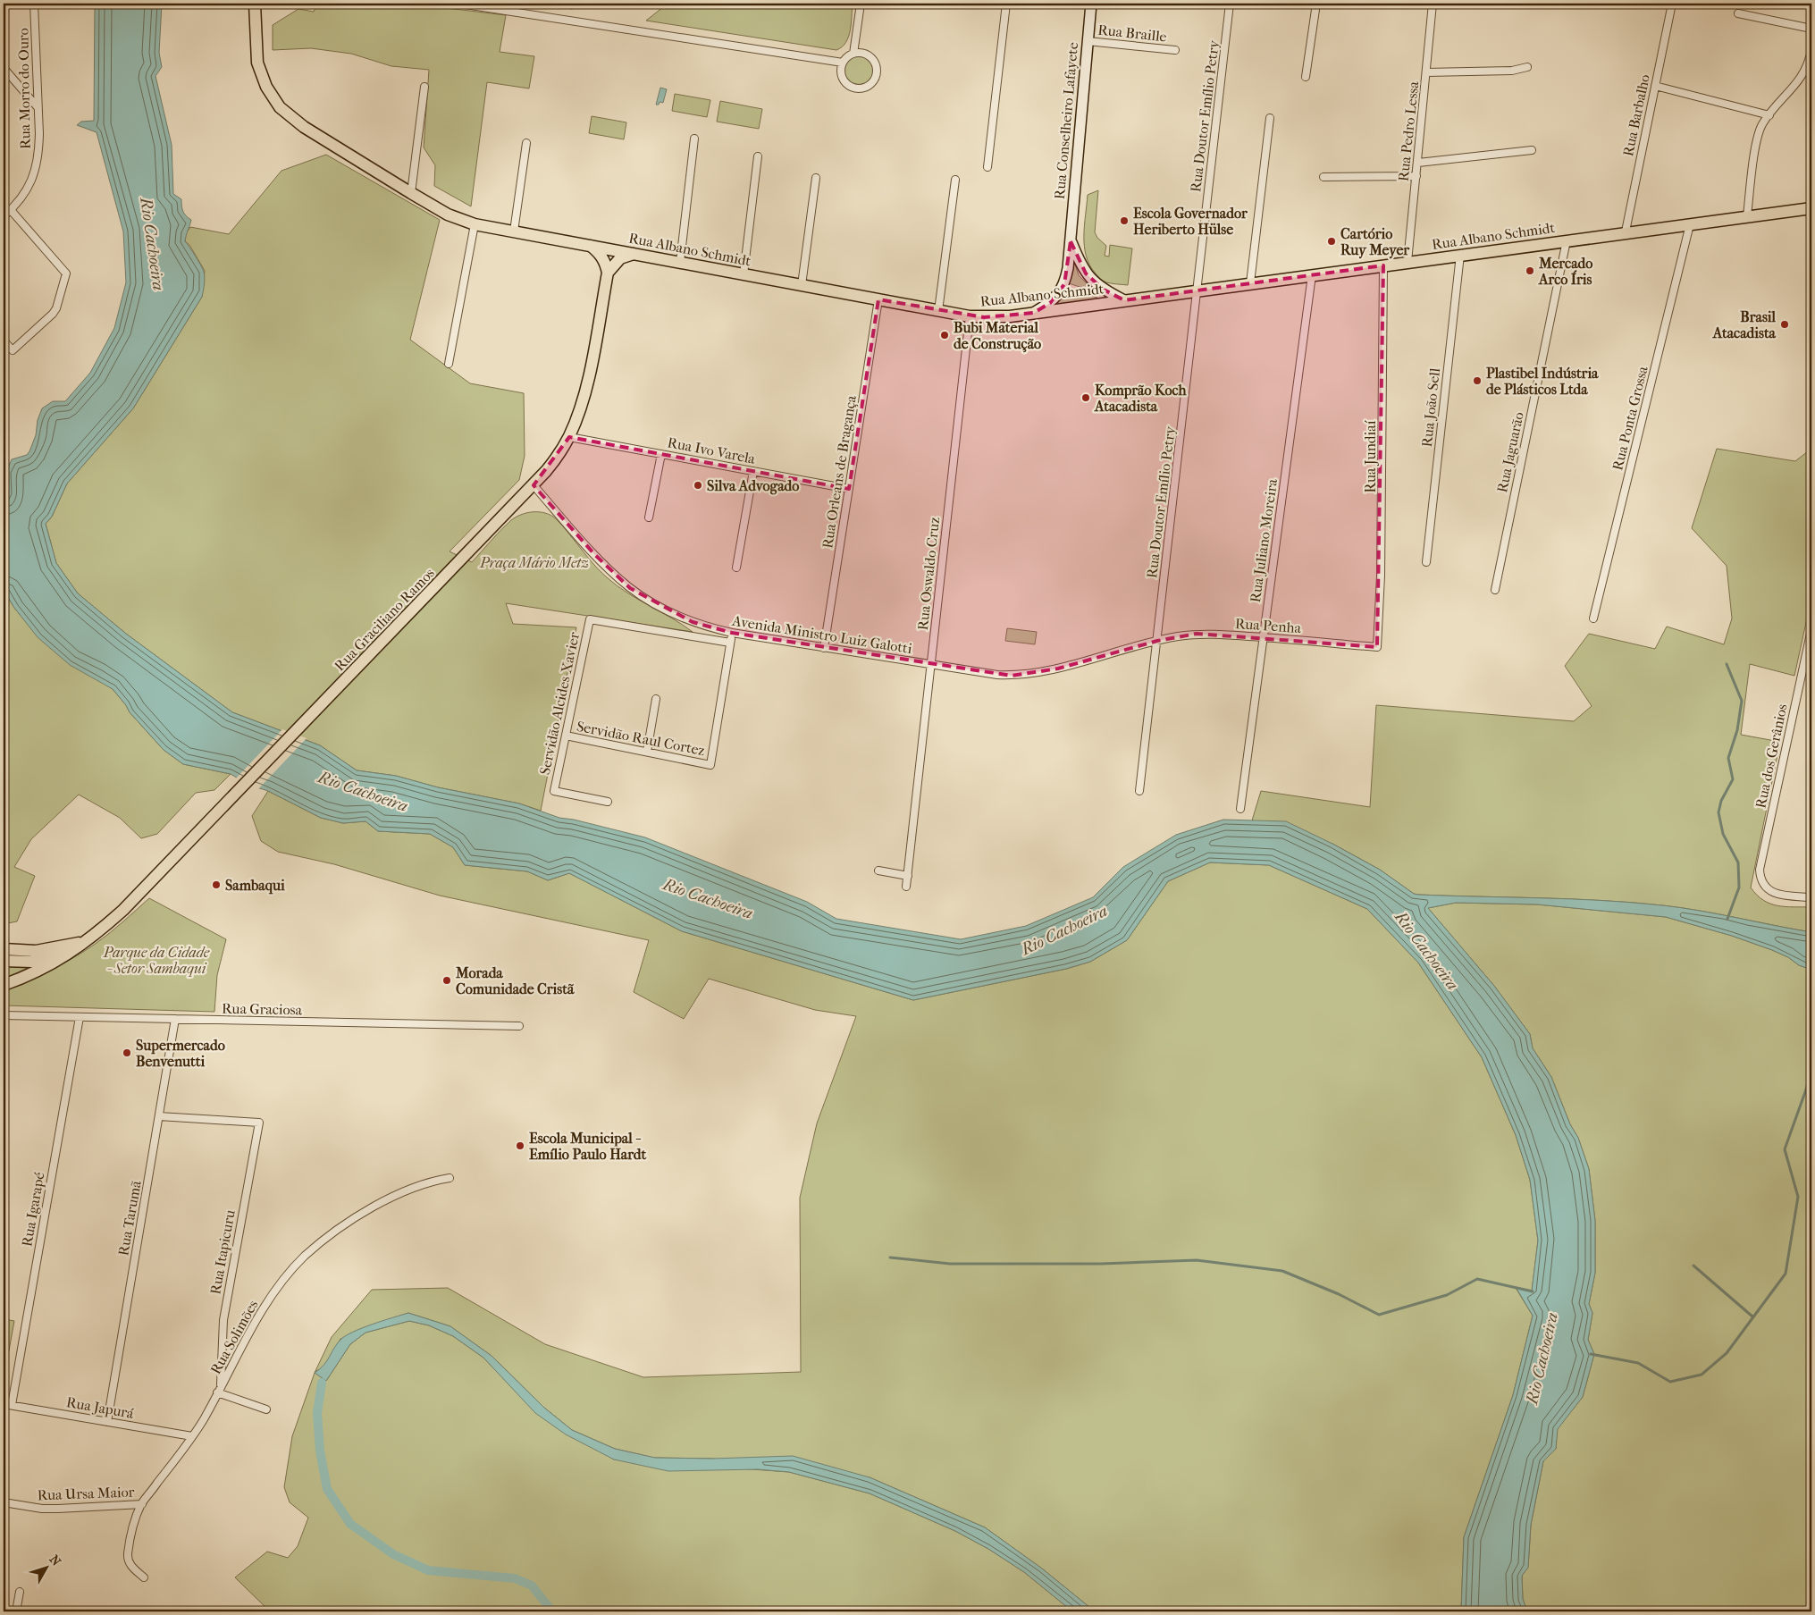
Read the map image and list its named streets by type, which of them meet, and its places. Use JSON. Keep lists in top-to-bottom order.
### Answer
{
  "streets": {
    "main road": ["Rua Albano Schmidt", "Rua Graciliano Ramos"],
    "street": [
      "Rua Braille",
      "Rua Morro do Ouro",
      "Rua Barbalho",
      "Rua Doutor Emílio Petry",
      "Rua Conselheiro Lafayete",
      "Rua Pedro Lessa",
      "Rua João Sell",
      "Rua Ponta Grossa",
      "Rua Ivo Varela",
      "Rua Jaguarão",
      "Rua Jundiaí",
      "Rua Orleans de Bragança",
      "Rua Juliano Moreira",
      "Rua Oswaldo Cruz",
      "Rua Penha",
      "Avenida Ministro Luiz Galotti",
      "Servidão Alcides Xavier",
      "Servidão Raul Cortez",
      "Rua dos Gerânios",
      "Rua Graciosa",
      "Rua Igarapé",
      "Rua Tarumã",
      "Rua Itapicuru",
      "Rua Solimões",
      "Rua Japurá",
      "Rua Ursa Maior"
    ]
  },
  "crossings": [
    ["Rua Braille", "Rua Conselheiro Lafayete"],
    ["Rua Barbalho", "Rua Albano Schmidt"],
    ["Rua Doutor Emílio Petry", "Rua Albano Schmidt"],
    ["Rua Doutor Emílio Petry", "Rua Penha"],
    ["Rua Doutor Emílio Petry", "Avenida Ministro Luiz Galotti"],
    ["Rua Conselheiro Lafayete", "Rua Albano Schmidt"],
    ["Rua Pedro Lessa", "Rua Albano Schmidt"],
    ["Rua Albano Schmidt", "Rua João Sell"],
    ["Rua Albano Schmidt", "Rua Ponta Grossa"],
    ["Rua Albano Schmidt", "Rua Jaguarão"],
    ["Rua Albano Schmidt", "Rua Jundiaí"],
    ["Rua Albano Schmidt", "Rua Orleans de Bragança"],
    ["Rua Albano Schmidt", "Rua Juliano Moreira"],
    ["Rua Albano Schmidt", "Rua Oswaldo Cruz"],
    ["Rua Ivo Varela", "Rua Orleans de Bragança"],
    ["Rua Ivo Varela", "Rua Graciliano Ramos"],
    ["Rua Jundiaí", "Rua Penha"],
    ["Rua Orleans de Bragança", "Avenida Ministro Luiz Galotti"],
    ["Rua Juliano Moreira", "Rua Penha"],
    ["Rua Oswaldo Cruz", "Avenida Ministro Luiz Galotti"],
    ["Rua Graciliano Ramos", "Avenida Ministro Luiz Galotti"],
    ["Rua Penha", "Avenida Ministro Luiz Galotti"],
    ["Servidão Alcides Xavier", "Servidão Raul Cortez"],
    ["Rua Graciosa", "Rua Igarapé"],
    ["Rua Graciosa", "Rua Tarumã"],
    ["Rua Igarapé", "Rua Japurá"],
    ["Rua Tarumã", "Rua Itapicuru"],
    ["Rua Tarumã", "Rua Japurá"],
    ["Rua Itapicuru", "Rua Solimões"],
    ["Rua Solimões", "Rua Japurá"],
    ["Rua Solimões", "Rua Ursa Maior"]
  ],
  "water": ["Rio Cachoeira"],
  "parks": ["Praça Mário Metz", "Parque da Cidade - Setor Sambaqui"],
  "places": [
    "Escola Governador Heriberto Hülse",
    "Cartório Ruy Meyer",
    "Mercado Arco Íris",
    "Brasil Atacadista",
    "Bubi Material de Construção",
    "Plastibel Indústria de Plásticos Ltda",
    "Komprão Koch Atacadista",
    "Silva Advogado",
    "Sambaqui",
    "Morada Comunidade Cristã",
    "Supermercado Benvenutti",
    "Escola Municipal - Emílio Paulo Hardt"
  ],
  "north": "top right"
}
